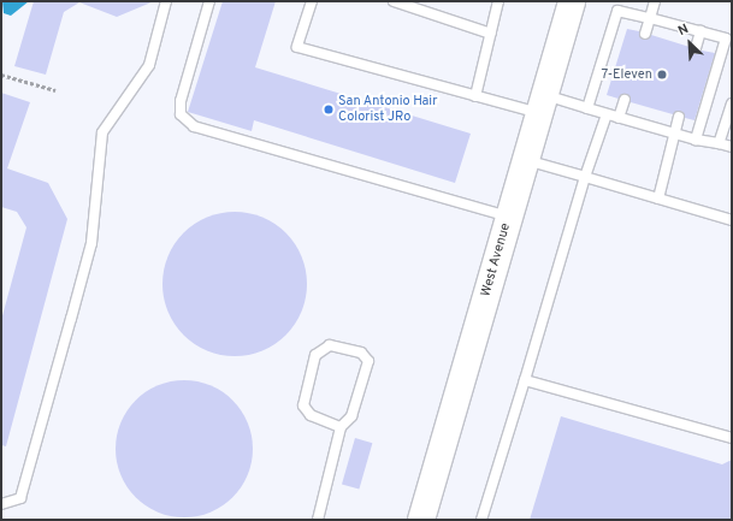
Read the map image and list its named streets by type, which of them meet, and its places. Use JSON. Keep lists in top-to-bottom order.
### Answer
{
  "streets": {
    "main road": ["West Avenue"]
  },
  "places": ["7-Eleven", "San Antonio Hair Colorist JRo"],
  "north": "top left"
}
